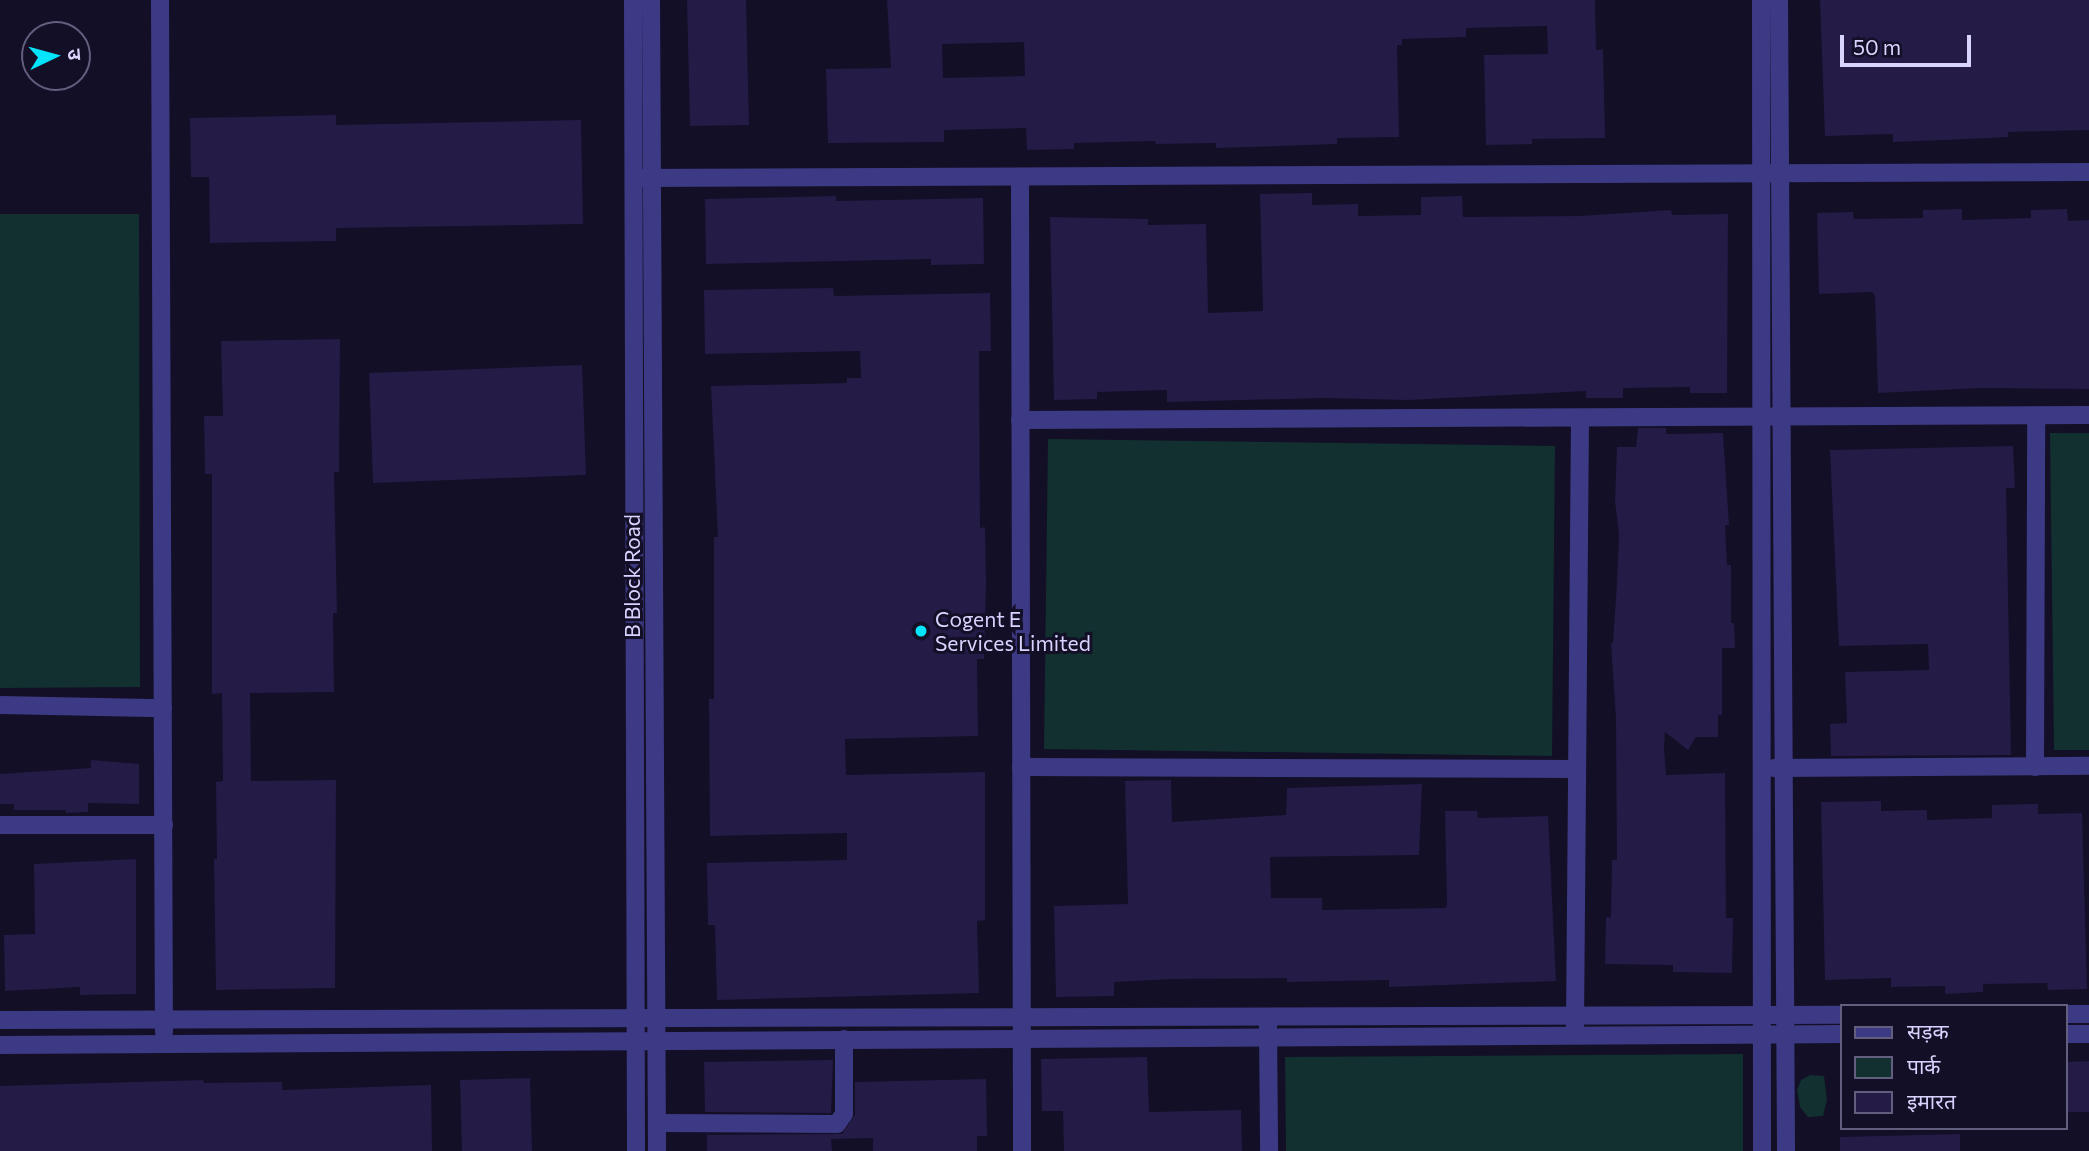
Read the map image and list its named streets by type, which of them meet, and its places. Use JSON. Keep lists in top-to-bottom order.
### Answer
{
  "streets": {
    "street": ["B Block Road"]
  },
  "places": ["Cogent E Services Limited"],
  "legend": ["सड़क", "पार्क", "इमारत"],
  "scale_bar": "50 m",
  "north": "right"
}
